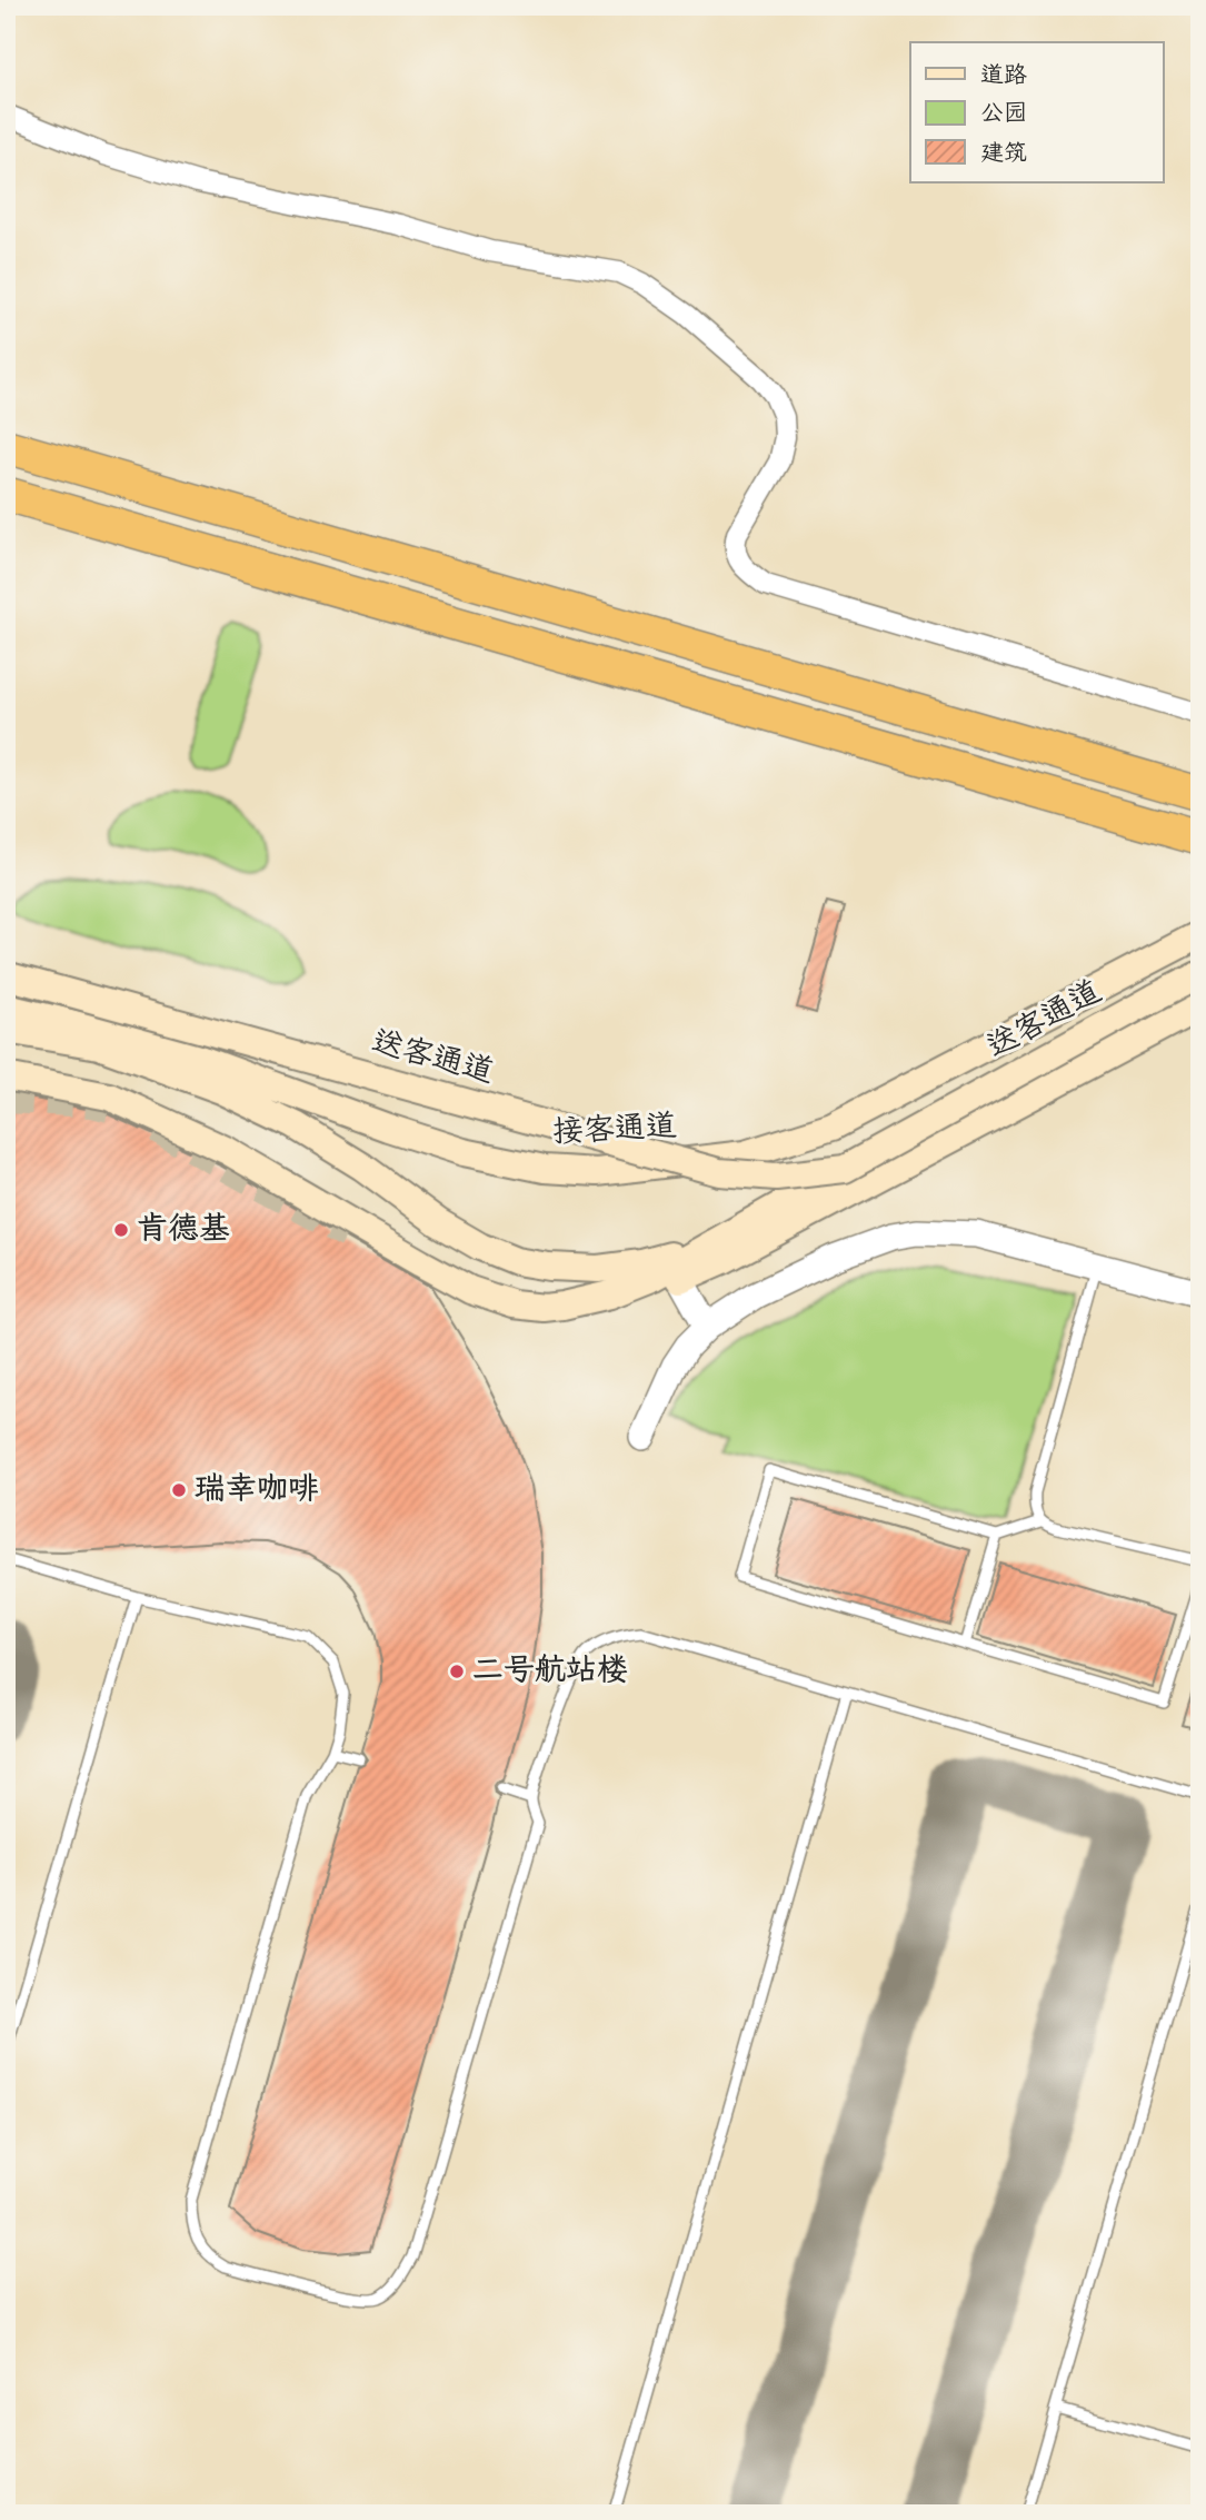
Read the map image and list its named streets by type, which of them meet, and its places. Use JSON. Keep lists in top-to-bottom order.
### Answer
{
  "streets": {
    "main road": ["送客通道", "接客通道"]
  },
  "places": ["肯德基", "瑞幸咖啡", "二号航站楼"],
  "legend": ["道路", "公园", "建筑"]
}
